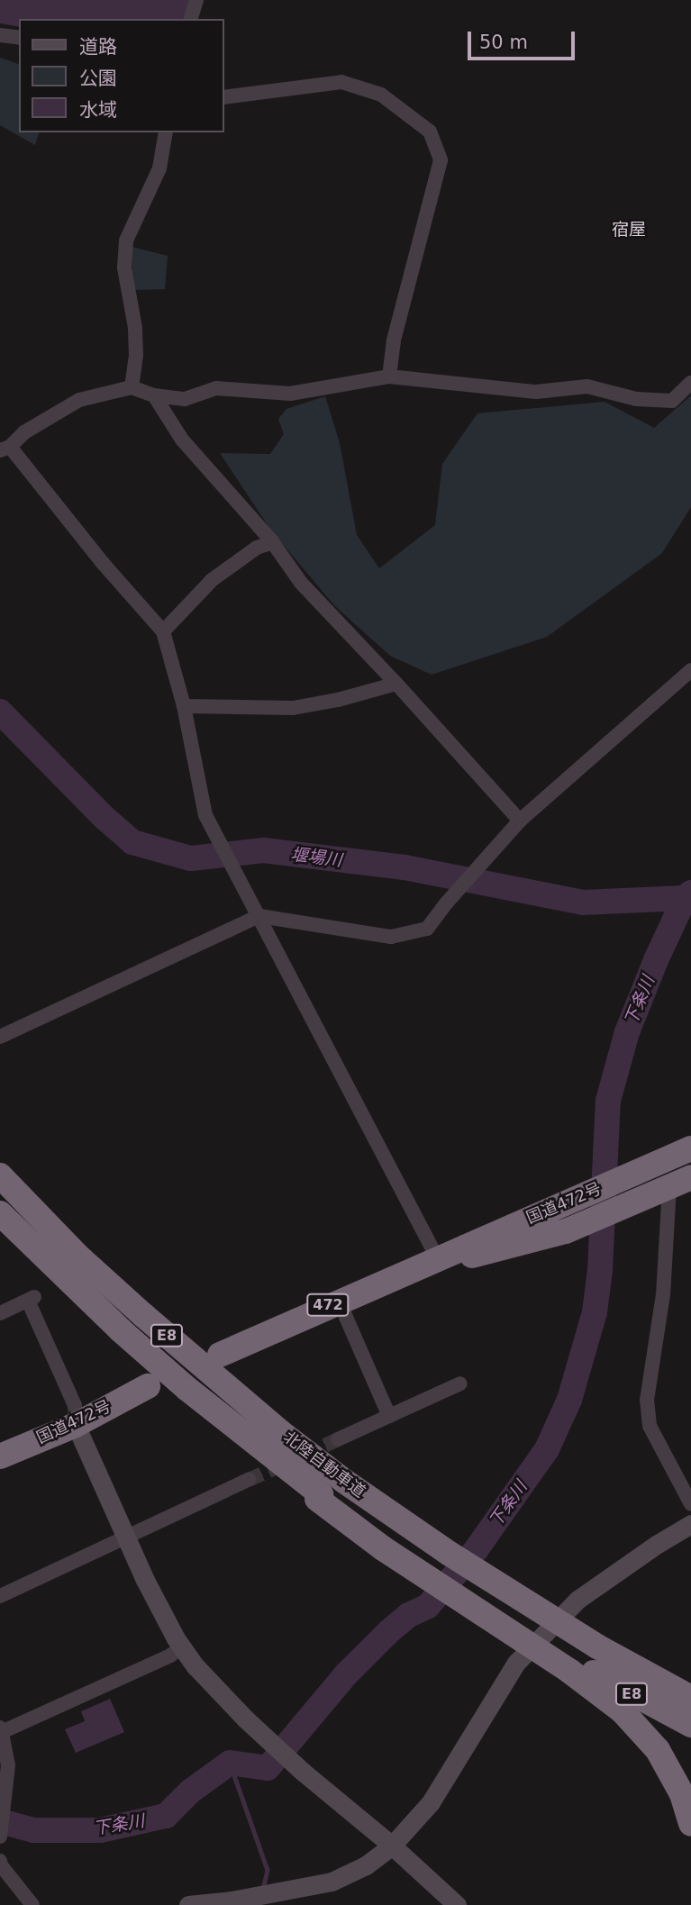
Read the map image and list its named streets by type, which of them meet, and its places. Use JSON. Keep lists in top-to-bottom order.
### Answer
{
  "streets": {
    "highway": [
      "国道472号",
      "472",
      "E8",
      "北陸自動車道"
    ]
  },
  "districts": ["宿屋"],
  "water": ["堰場川", "下条川"],
  "legend": ["道路", "公園", "水域"],
  "scale_bar": "50 m"
}
